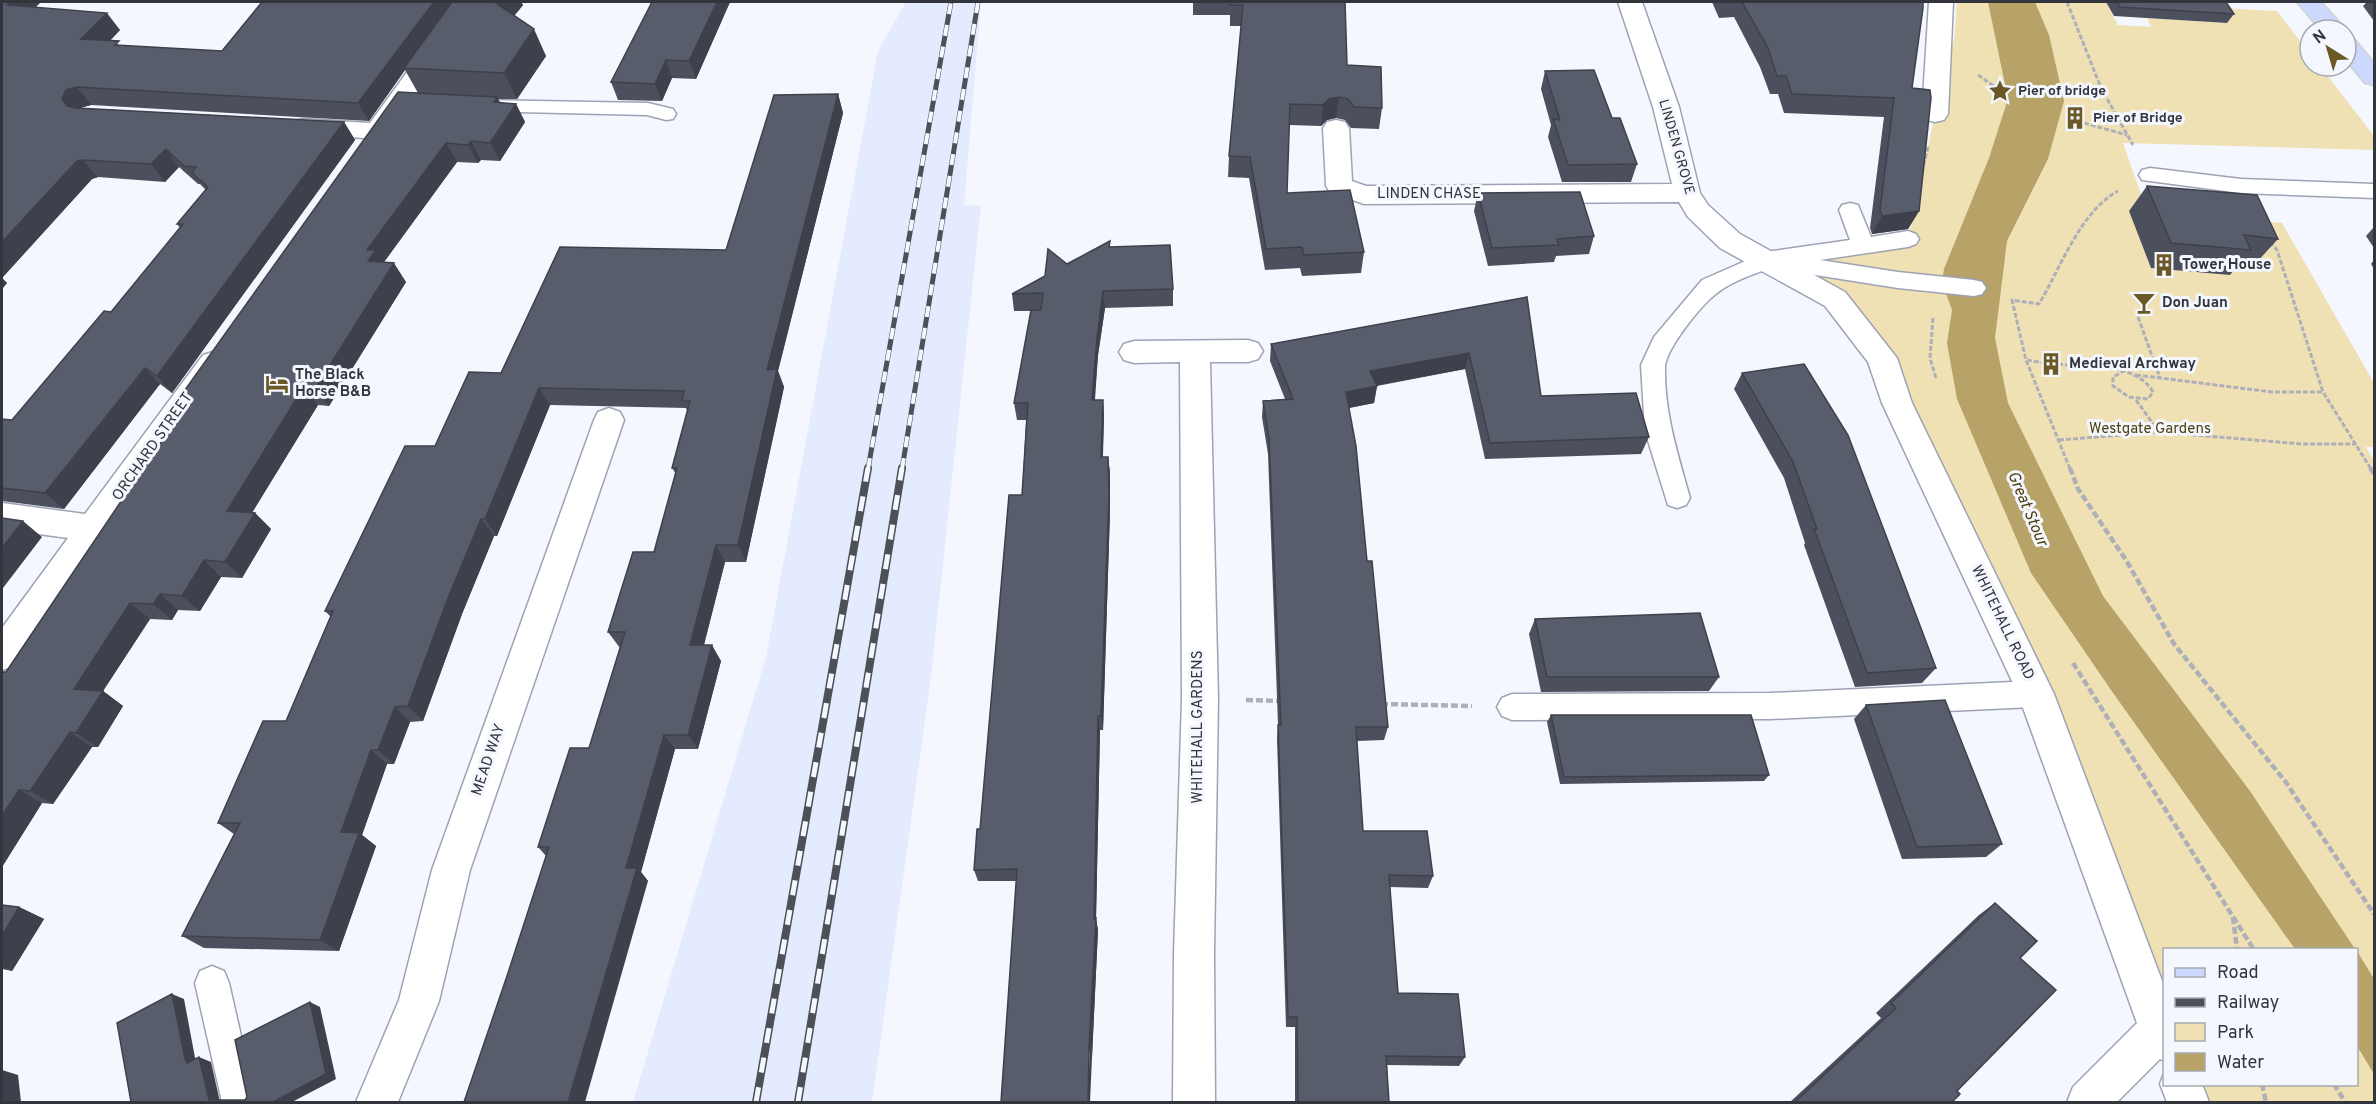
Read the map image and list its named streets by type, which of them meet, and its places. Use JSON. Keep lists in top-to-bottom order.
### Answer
{
  "streets": {
    "street": [
      "LINDEN GROVE",
      "LINDEN CHASE",
      "ORCHARD STREET",
      "WHITEHALL ROAD",
      "WHITEHALL GARDENS",
      "MEAD WAY"
    ]
  },
  "crossings": [
    ["LINDEN GROVE", "LINDEN CHASE"],
    ["LINDEN GROVE", "WHITEHALL ROAD"]
  ],
  "water": ["Great Stour"],
  "parks": ["Westgate Gardens"],
  "places": {
    "place": ["Pier of bridge"],
    "building": ["Pier of Bridge", "Tower House", "Medieval Archway"],
    "bar": ["Don Juan"],
    "hotel": ["The Black Horse B&B"]
  },
  "legend": [
    "Road",
    "Railway",
    "Park",
    "Water"
  ],
  "north": "top left"
}
